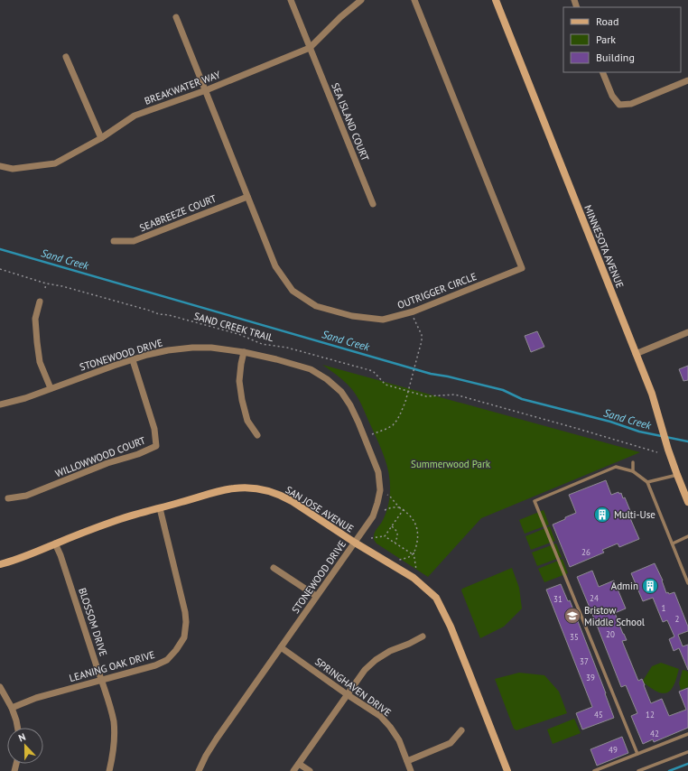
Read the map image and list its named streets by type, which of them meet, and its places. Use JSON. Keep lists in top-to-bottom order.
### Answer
{
  "streets": {
    "street": [
      "BREAKWATER WAY",
      "SEA ISLAND COURT",
      "SEABREEZE COURT",
      "MINNESOTA AVENUE",
      "OUTRIGGER CIRCLE",
      "STONEWOOD DRIVE",
      "WILLOWWOOD COURT",
      "SAN JOSE AVENUE",
      "BLOSSOM DRIVE",
      "LEANING OAK DRIVE",
      "SPRINGHAVEN DRIVE"
    ],
    "path": ["SAND CREEK TRAIL"]
  },
  "crossings": [
    ["BREAKWATER WAY", "SEA ISLAND COURT"],
    ["BREAKWATER WAY", "OUTRIGGER CIRCLE"],
    ["SEABREEZE COURT", "OUTRIGGER CIRCLE"],
    ["STONEWOOD DRIVE", "WILLOWWOOD COURT"],
    ["STONEWOOD DRIVE", "SAN JOSE AVENUE"],
    ["STONEWOOD DRIVE", "SPRINGHAVEN DRIVE"],
    ["SAN JOSE AVENUE", "BLOSSOM DRIVE"],
    ["SAN JOSE AVENUE", "LEANING OAK DRIVE"],
    ["BLOSSOM DRIVE", "LEANING OAK DRIVE"]
  ],
  "water": ["Sand Creek"],
  "parks": ["Summerwood Park"],
  "places": {
    "building": ["Multi-Use", "Admin"],
    "school or university": ["Bristow Middle School"]
  },
  "house_numbers": [
    "26",
    "24",
    "31",
    "1",
    "2",
    "20",
    "35",
    "37",
    "39",
    "45",
    "12",
    "42",
    "49"
  ],
  "legend": ["Road", "Park", "Building"],
  "north": "top"
}
